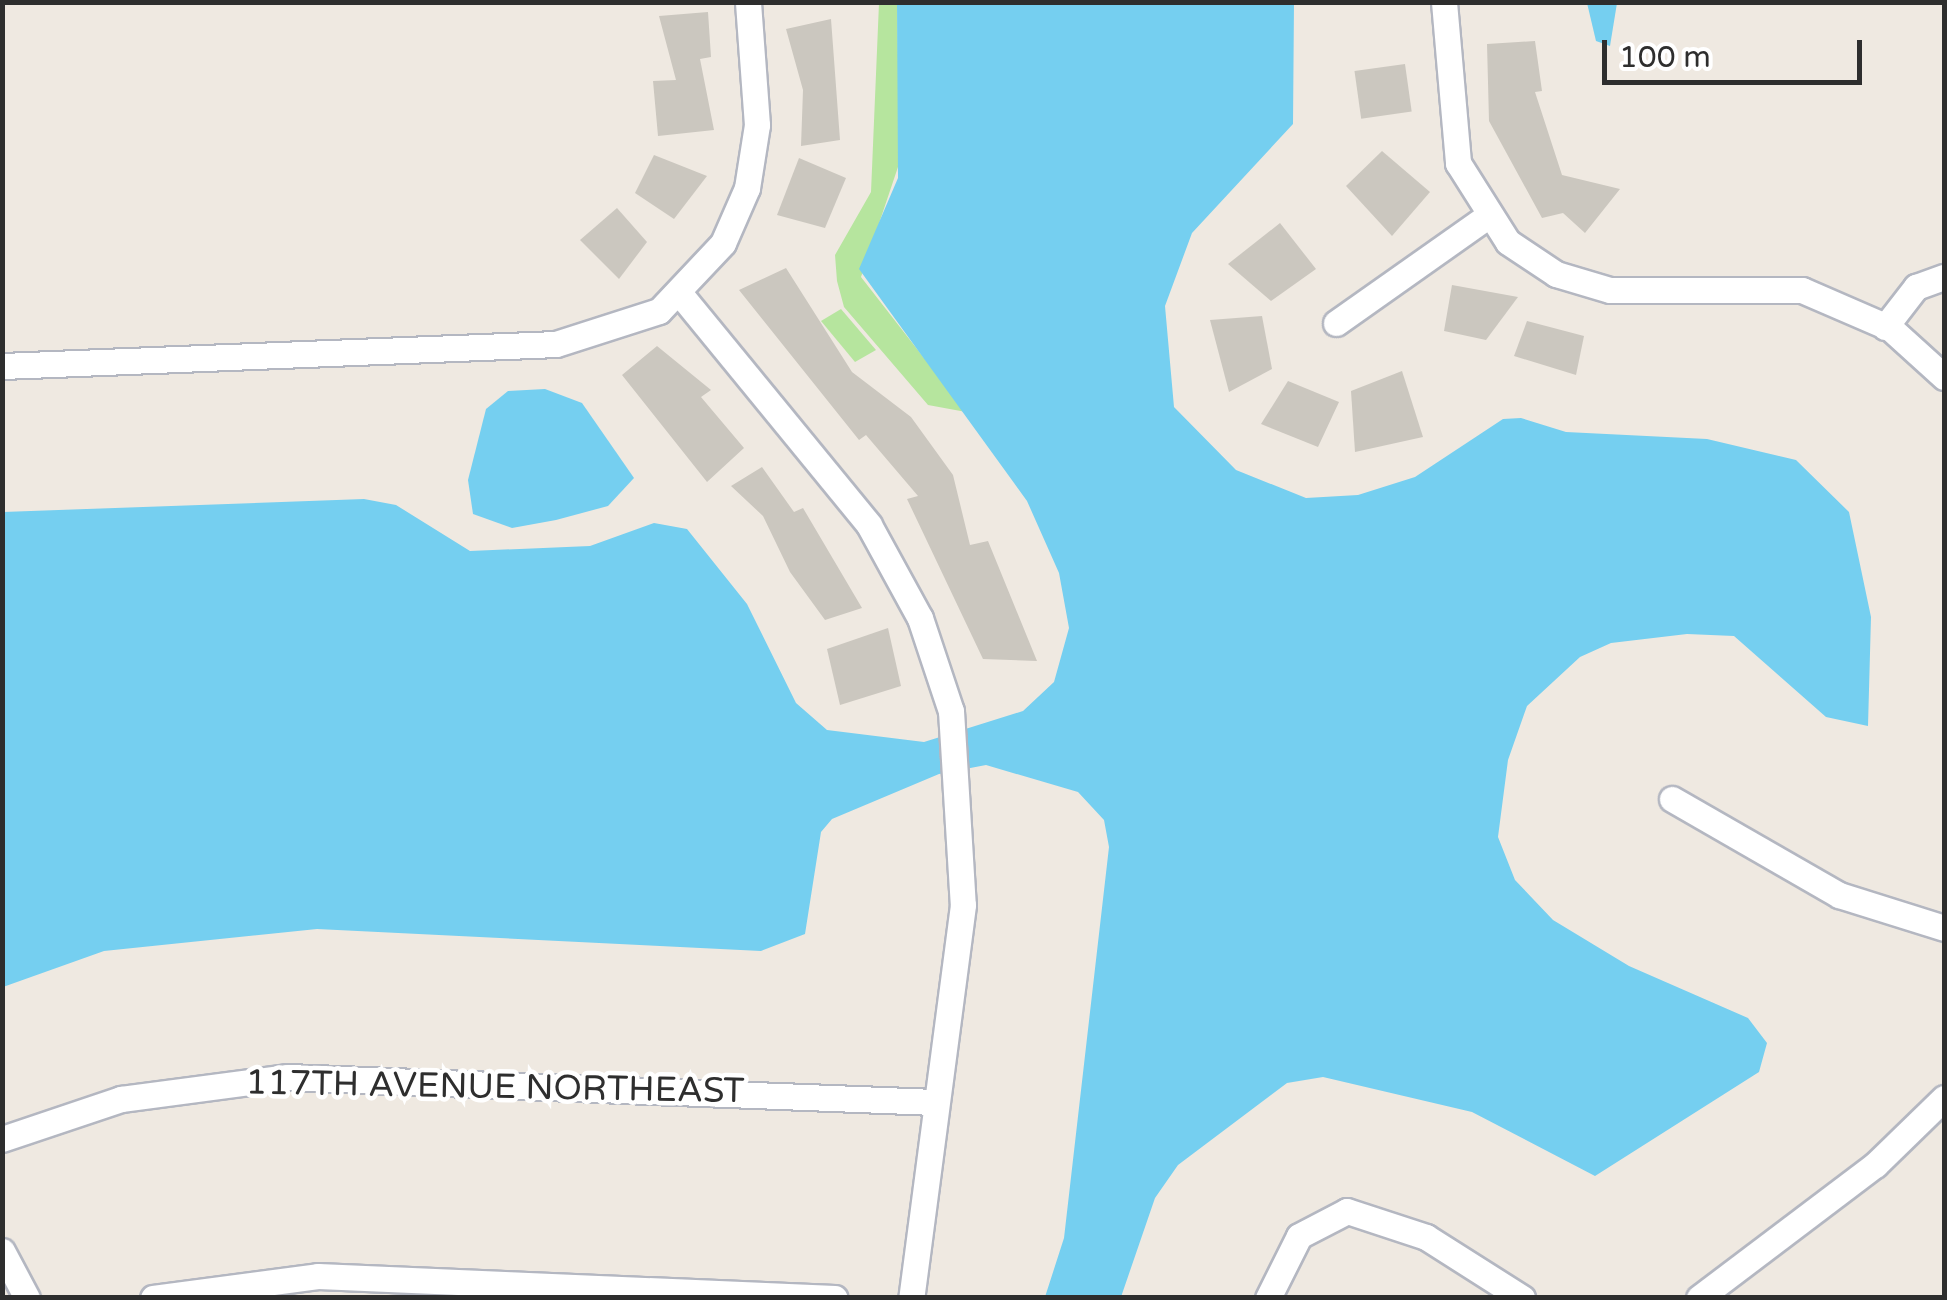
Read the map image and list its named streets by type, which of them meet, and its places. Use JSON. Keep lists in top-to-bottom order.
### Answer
{
  "streets": {
    "street": ["117TH AVENUE NORTHEAST"]
  },
  "scale_bar": "100 m"
}
